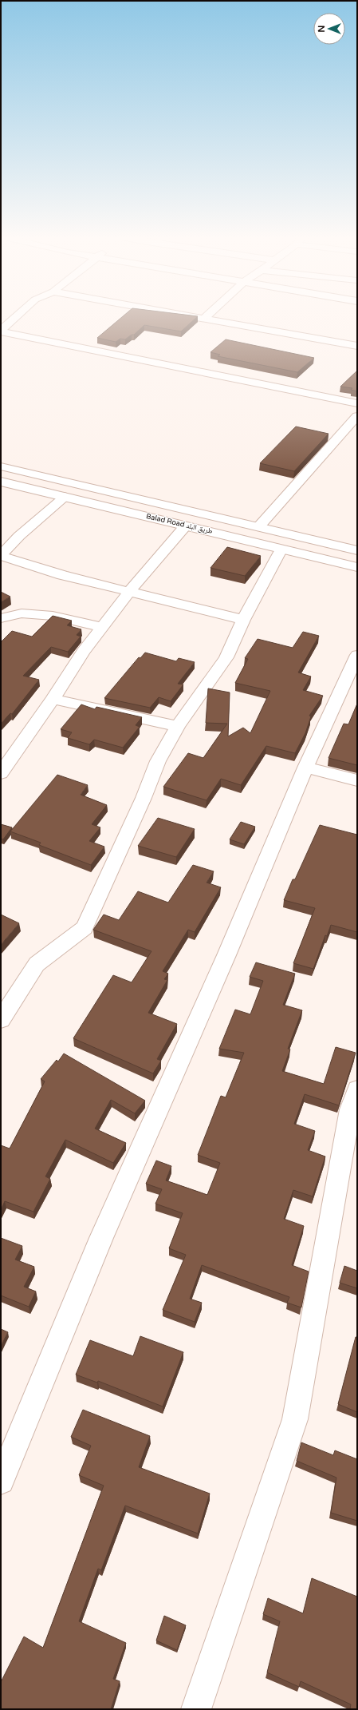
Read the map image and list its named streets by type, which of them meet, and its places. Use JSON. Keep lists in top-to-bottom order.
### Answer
{
  "streets": {
    "main road": ["Balad Road طريق البلد"]
  },
  "north": "left"
}
